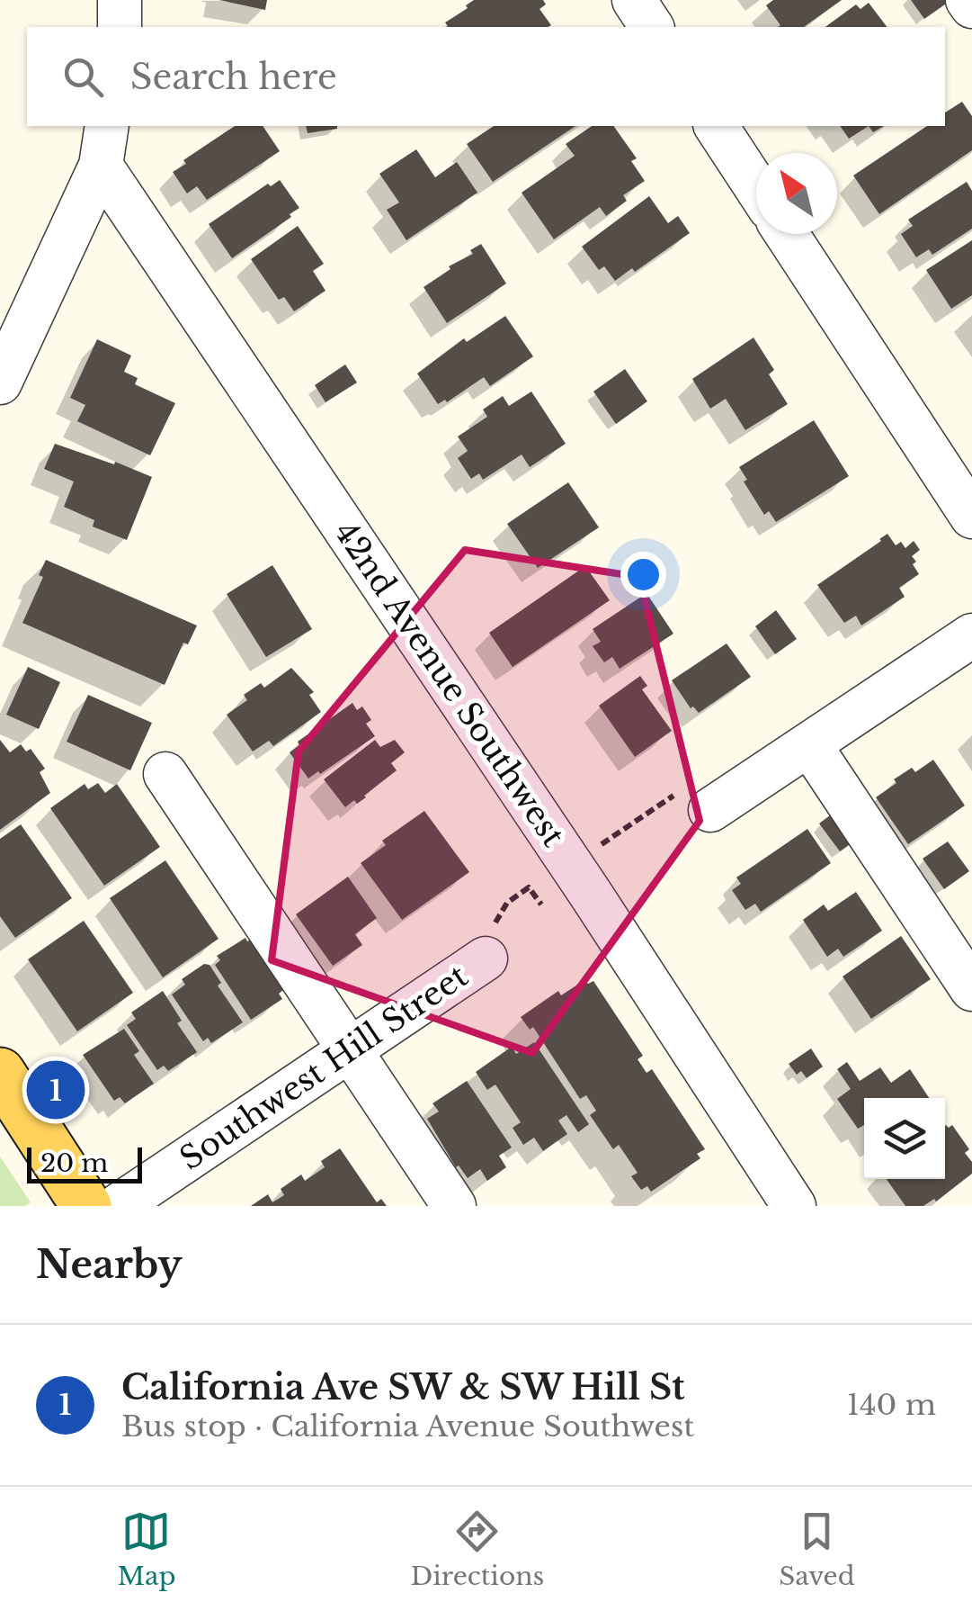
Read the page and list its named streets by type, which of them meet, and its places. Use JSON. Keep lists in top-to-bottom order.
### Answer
{
  "streets": {
    "street": ["42nd Avenue Southwest", "Southwest Hill Street"]
  },
  "scale_bar": "20 m",
  "north": "top left",
  "page": {
    "search": "Search here",
    "pins": "1",
    "scale": "20 m",
    "heading": "Nearby",
    "list": [
      {
        "mark": "1",
        "name": "California Ave SW & SW Hill St",
        "note": "Bus stop · California Avenue Southwest",
        "value": "140 m"
      }
    ],
    "nav": ["Map", "Directions", "Saved"]
  }
}
